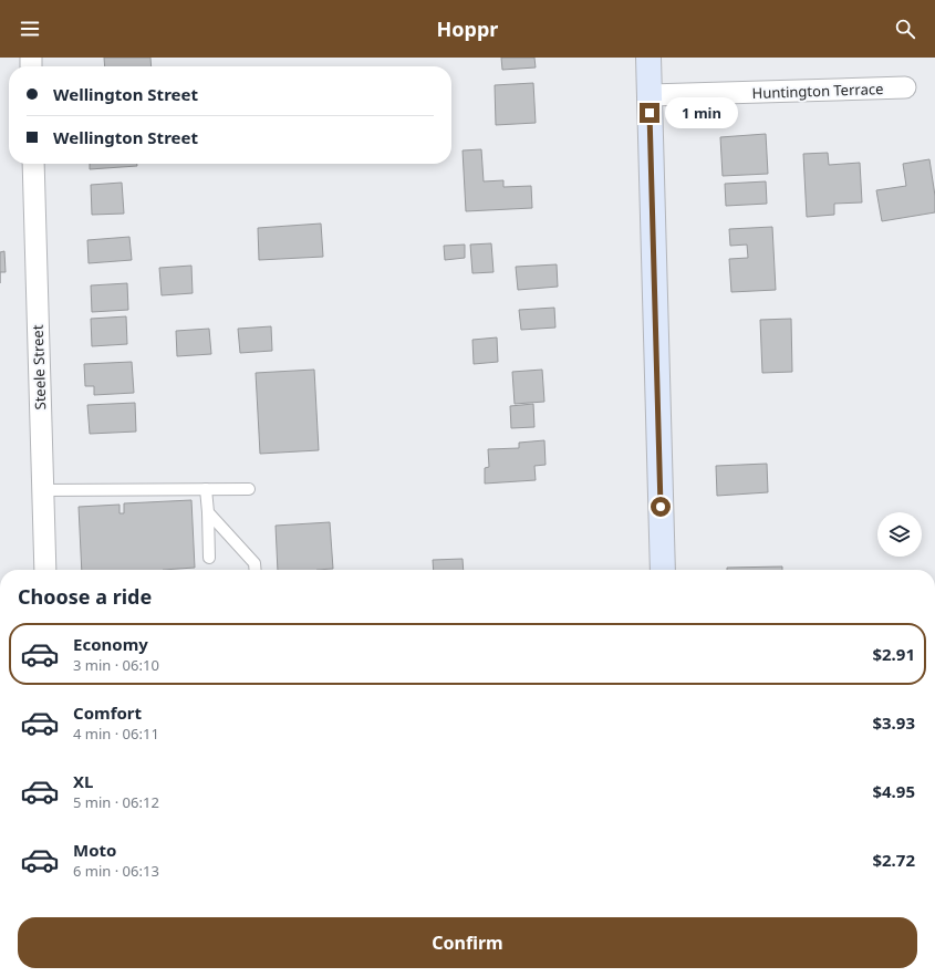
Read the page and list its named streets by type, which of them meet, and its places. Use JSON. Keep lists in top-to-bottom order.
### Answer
{
  "streets": {
    "street": ["Huntington Terrace", "Steele Street"]
  },
  "page": {
    "header": "Hoppr",
    "banner": ["Wellington Street", "Wellington Street"],
    "bubble": "1 min",
    "heading": "Choose a ride",
    "list": [
      {
        "name": "Economy",
        "note": "3 min · 06:10",
        "value": "$2.91"
      },
      {
        "name": "Comfort",
        "note": "4 min · 06:11",
        "value": "$3.93"
      },
      {
        "name": "XL",
        "note": "5 min · 06:12",
        "value": "$4.95"
      },
      {
        "name": "Moto",
        "note": "6 min · 06:13",
        "value": "$2.72"
      }
    ],
    "buttons": "Confirm"
  }
}
